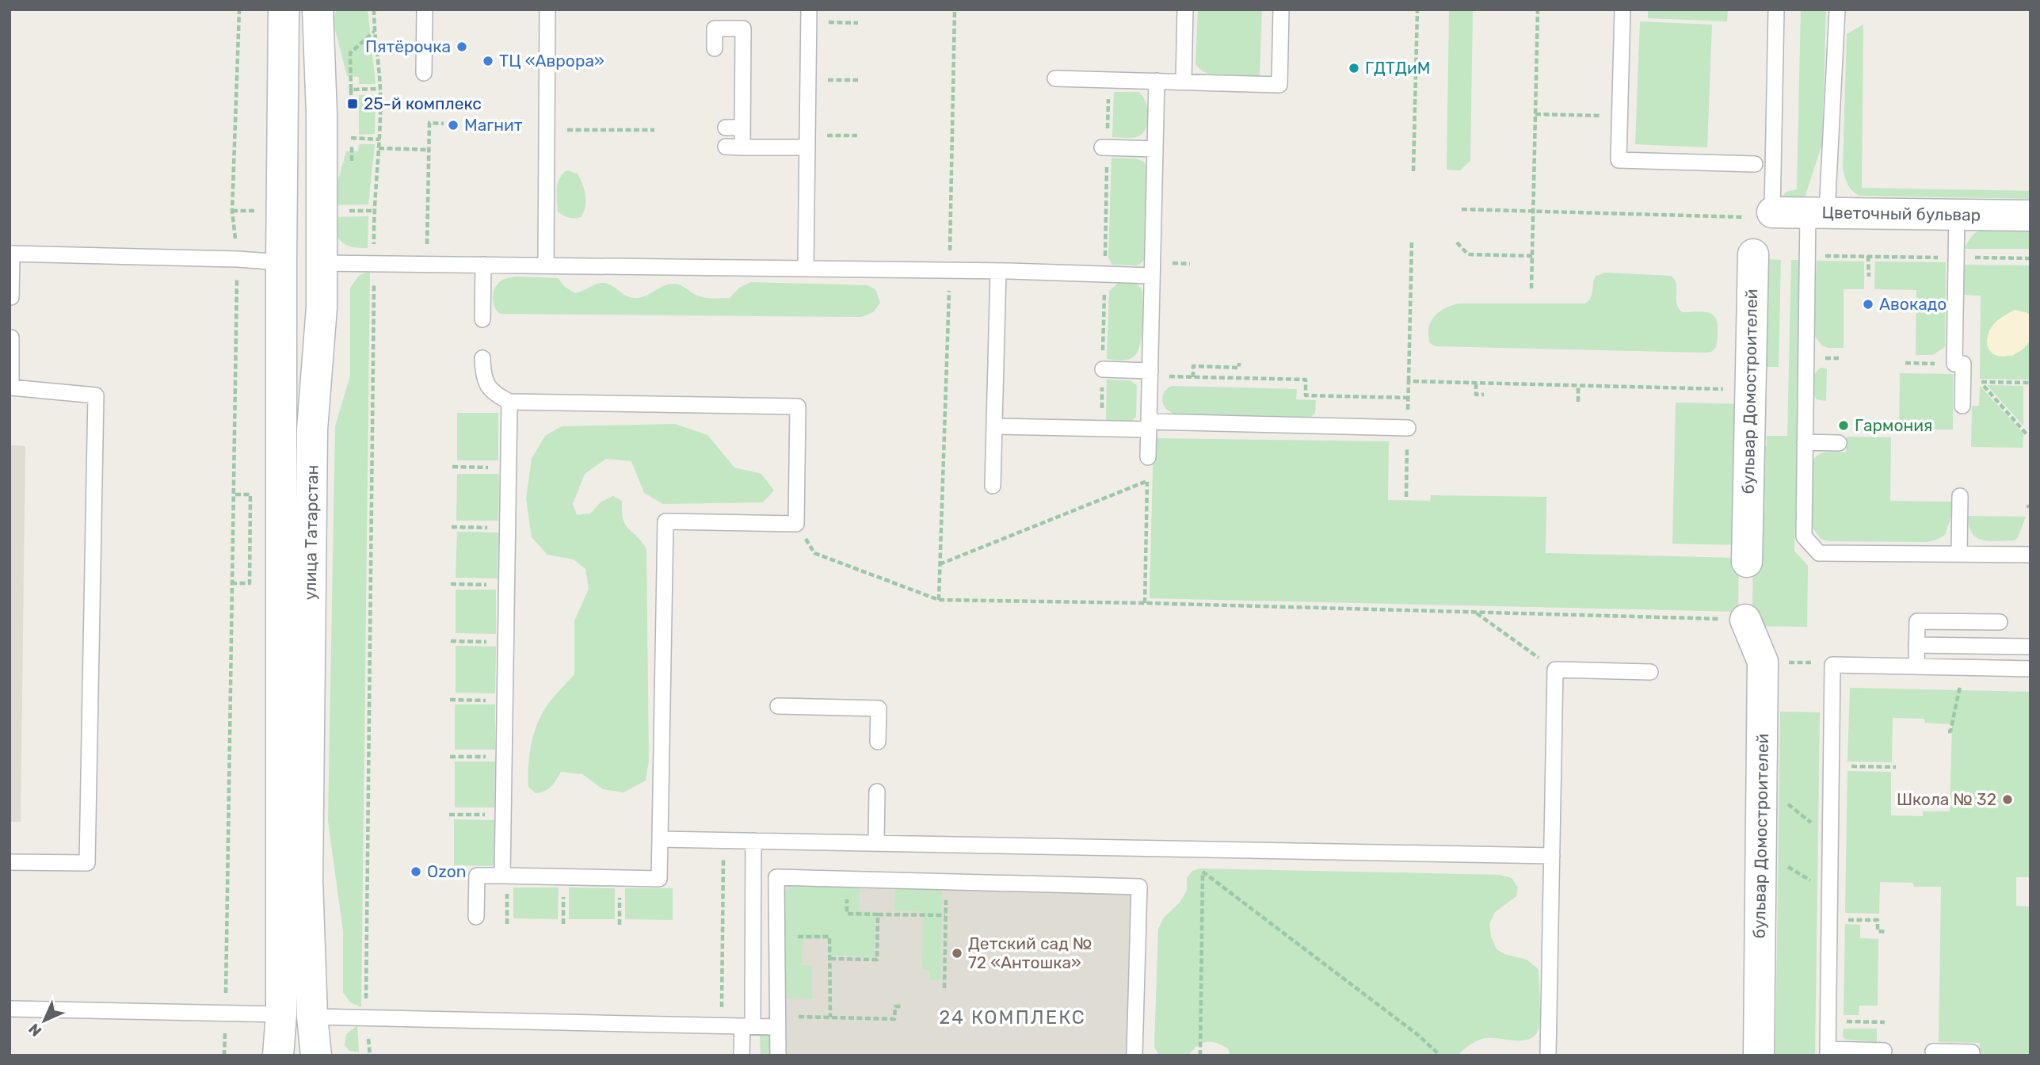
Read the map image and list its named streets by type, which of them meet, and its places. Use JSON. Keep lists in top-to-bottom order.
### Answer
{
  "streets": {
    "street": ["Цветочный бульвар", "бульвар Домостроителей", "улица Татарстан"]
  },
  "districts": ["24 КОМПЛЕКС"],
  "places": {
    "other": [
      "Пятёрочка",
      "ТЦ «Аврора»",
      "ГДТДиМ",
      "Магнит",
      "Авокадо",
      "Гармония",
      "Школа № 32",
      "Ozon",
      "Детский сад № 72 «Антошка»"
    ],
    "transit": ["25-й комплекс"]
  },
  "north": "bottom left"
}
